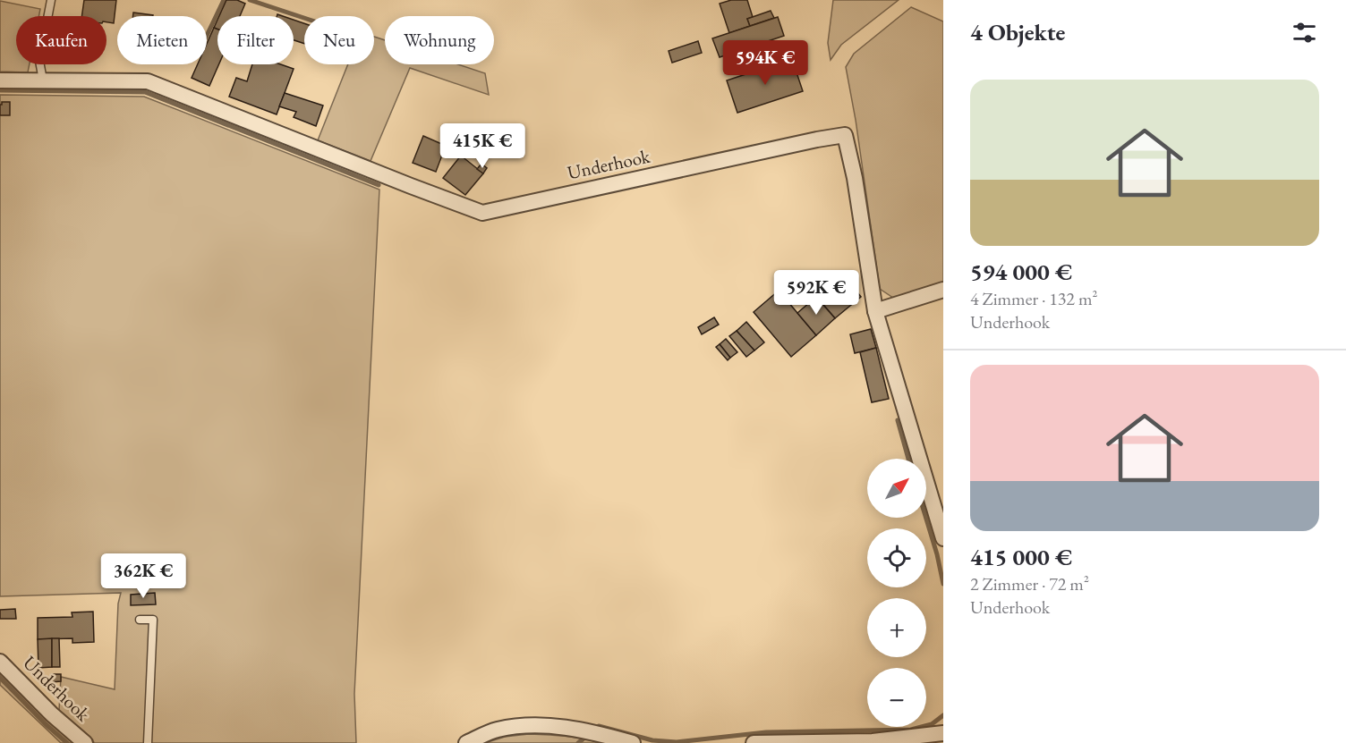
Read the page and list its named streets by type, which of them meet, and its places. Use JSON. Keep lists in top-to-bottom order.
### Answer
{
  "streets": {
    "street": ["Underhook"]
  },
  "north": "top right",
  "page": {
    "heading": "4 Objekte",
    "chip": [
      "Kaufen",
      "Mieten",
      "Filter",
      "Neu",
      "Wohnung"
    ],
    "price": [
      "594K €",
      "415K €",
      "592K €",
      "362K €"
    ],
    "list": [
      {
        "name": "594 000 €",
        "note": "4 Zimmer · 132 m² · Underhook"
      },
      {
        "name": "415 000 €",
        "note": "2 Zimmer · 72 m² · Underhook"
      }
    ],
    "map_buttons": ["+", "−"]
  }
}
